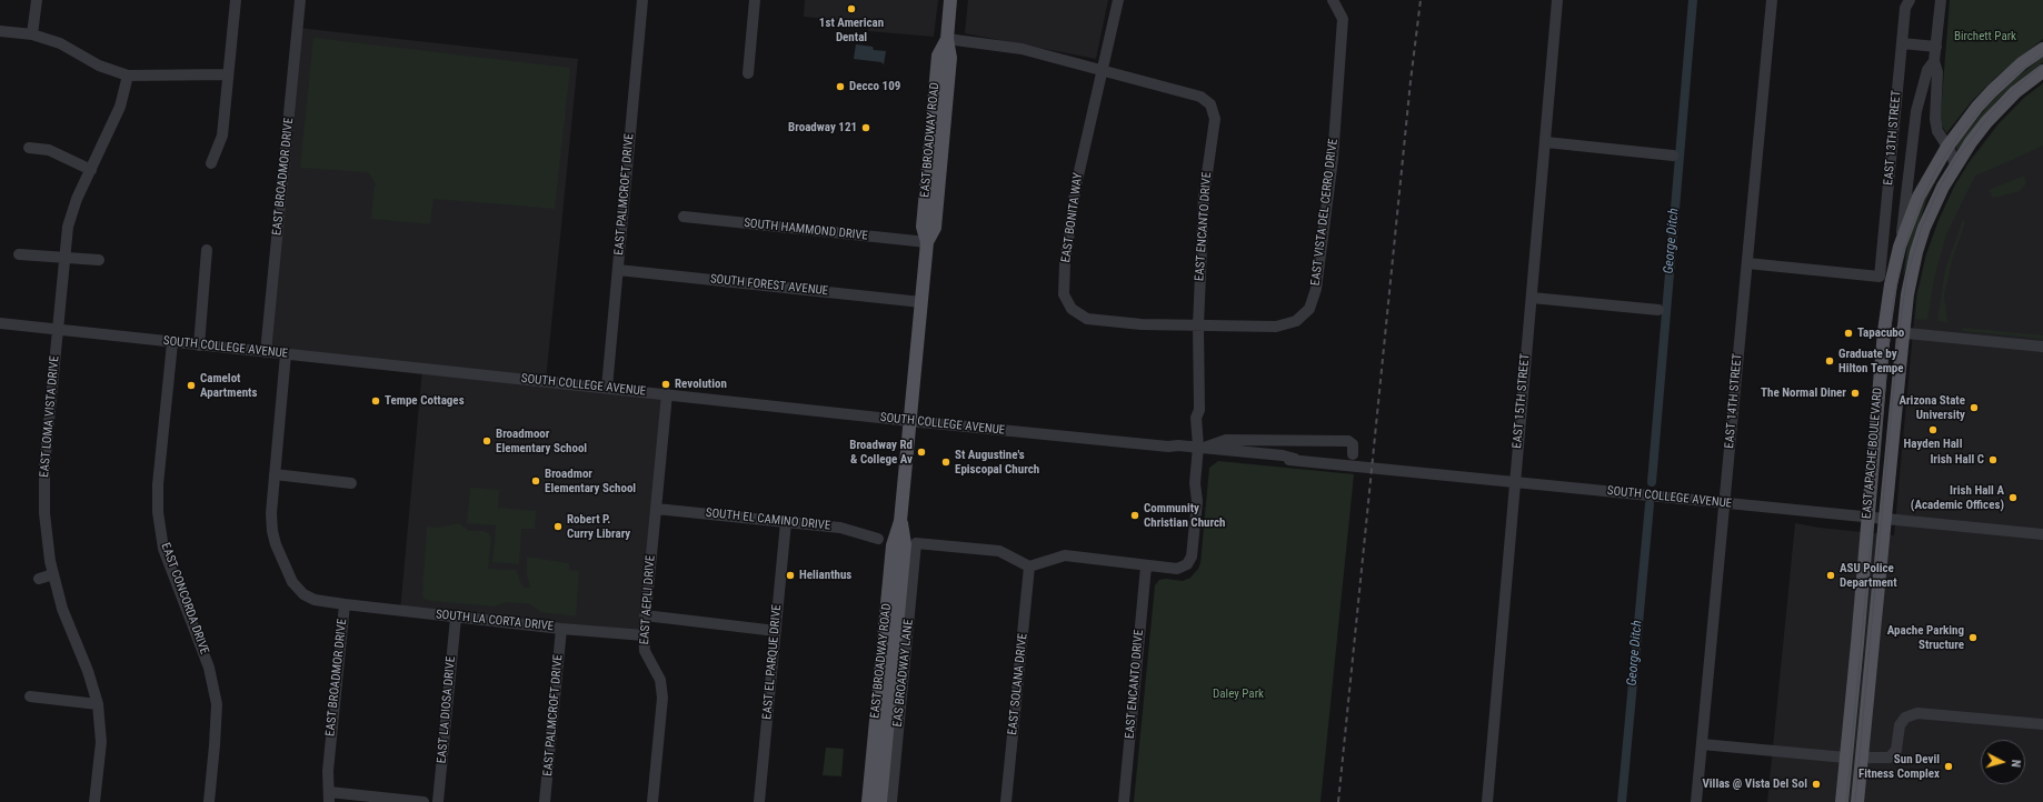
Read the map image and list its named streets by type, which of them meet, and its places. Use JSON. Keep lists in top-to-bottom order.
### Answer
{
  "streets": {
    "main road": ["EAST BROADWAY ROAD", "EAST APACHE BOULEVARD"],
    "street": [
      "EAST 13TH STREET",
      "EAST BROADMOR DRIVE",
      "EAST PALMCROFT DRIVE",
      "EAST VISTA DEL CERRO DRIVE",
      "EAST BONITA WAY",
      "EAST ENCANTO DRIVE",
      "SOUTH HAMMOND DRIVE",
      "SOUTH FOREST AVENUE",
      "SOUTH COLLEGE AVENUE",
      "EAST 15TH STREET",
      "EAST 14TH STREET",
      "EAST LOMA VISTA DRIVE",
      "SOUTH EL CAMINO DRIVE",
      "EAST CONCORDA DRIVE",
      "EAST AEPLI DRIVE",
      "SOUTH LA CORTA DRIVE",
      "EAST EL PARQUE DRIVE",
      "EAS BROADWAY LANE",
      "EAST SOLANA DRIVE",
      "EAST LA DIOSA DRIVE"
    ]
  },
  "crossings": [
    ["EAST 13TH STREET", "EAST 14TH STREET"],
    ["EAST 13TH STREET", "EAST APACHE BOULEVARD"],
    ["EAST BROADWAY ROAD", "EAST ENCANTO DRIVE"],
    ["EAST BROADWAY ROAD", "SOUTH HAMMOND DRIVE"],
    ["EAST BROADWAY ROAD", "SOUTH FOREST AVENUE"],
    ["EAST BROADWAY ROAD", "SOUTH COLLEGE AVENUE"],
    ["EAST BROADMOR DRIVE", "SOUTH COLLEGE AVENUE"],
    ["EAST BROADMOR DRIVE", "SOUTH LA CORTA DRIVE"],
    ["EAST PALMCROFT DRIVE", "SOUTH FOREST AVENUE"],
    ["EAST PALMCROFT DRIVE", "SOUTH COLLEGE AVENUE"],
    ["EAST PALMCROFT DRIVE", "SOUTH LA CORTA DRIVE"],
    ["EAST VISTA DEL CERRO DRIVE", "EAST BONITA WAY"],
    ["EAST VISTA DEL CERRO DRIVE", "EAST ENCANTO DRIVE"],
    ["EAST BONITA WAY", "EAST ENCANTO DRIVE"],
    ["EAST ENCANTO DRIVE", "SOUTH COLLEGE AVENUE"],
    ["SOUTH COLLEGE AVENUE", "EAST 15TH STREET"],
    ["SOUTH COLLEGE AVENUE", "EAST 14TH STREET"],
    ["SOUTH COLLEGE AVENUE", "EAST LOMA VISTA DRIVE"],
    ["SOUTH COLLEGE AVENUE", "EAST APACHE BOULEVARD"],
    ["SOUTH COLLEGE AVENUE", "EAST CONCORDA DRIVE"],
    ["SOUTH COLLEGE AVENUE", "EAST AEPLI DRIVE"],
    ["SOUTH EL CAMINO DRIVE", "EAST AEPLI DRIVE"],
    ["SOUTH EL CAMINO DRIVE", "EAST EL PARQUE DRIVE"],
    ["EAST AEPLI DRIVE", "SOUTH LA CORTA DRIVE"],
    ["SOUTH LA CORTA DRIVE", "EAST LA DIOSA DRIVE"],
    ["EAS BROADWAY LANE", "EAST SOLANA DRIVE"]
  ],
  "water": ["George Ditch"],
  "parks": ["Birchett Park", "Daley Park"],
  "places": [
    "1st American Dental",
    "Decco 109",
    "Broadway 121",
    "Tapacubo",
    "Graduate by Hilton Tempe",
    "Revolution",
    "Camelot Apartments",
    "The Normal Diner",
    "Tempe Cottages",
    "Arizona State University",
    "Hayden Hall",
    "Broadmoor Elementary School",
    "Broadway Rd & College Av",
    "Irish Hall C",
    "St Augustine's Episcopal Church",
    "Broadmor Elementary School",
    "Irish Hall A (Academic Offices)",
    "Community Christian Church",
    "Robert P. Curry Library",
    "Helianthus",
    "ASU Police Department",
    "Apache Parking Structure",
    "Sun Devil Fitness Complex",
    "Villas @ Vista Del Sol"
  ],
  "north": "right"
}
